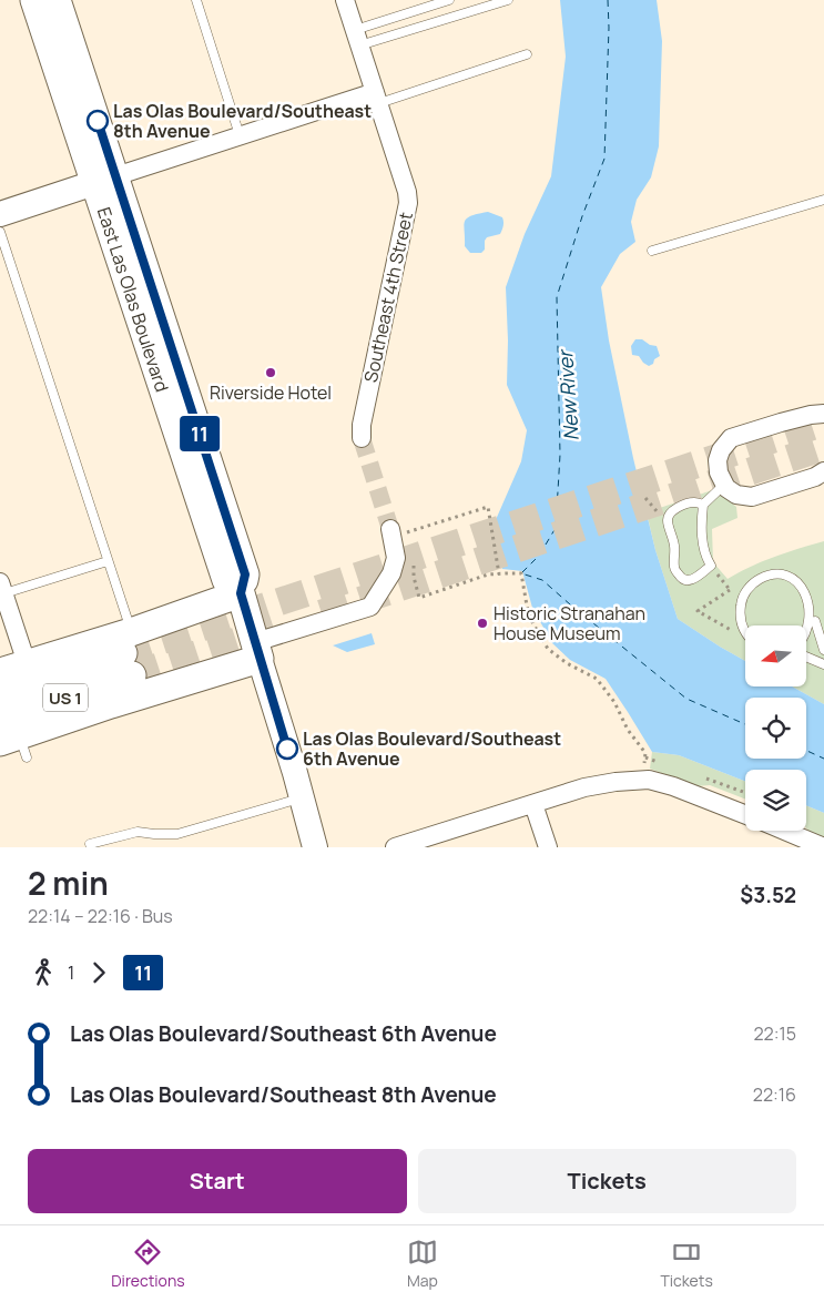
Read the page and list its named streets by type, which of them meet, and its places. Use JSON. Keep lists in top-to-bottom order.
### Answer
{
  "streets": {
    "main road": ["East Las Olas Boulevard", "US 1"],
    "street": ["Southeast 4th Street"]
  },
  "water": ["New River"],
  "places": [
    "Las Olas Boulevard/Southeast 8th Avenue",
    "Riverside Hotel",
    "Historic Stranahan House Museum",
    "Las Olas Boulevard/Southeast 6th Avenue"
  ],
  "lines": ["bus line 11"],
  "north": "left",
  "page": {
    "on_map": "11",
    "heading": ["2 min", "22:14 – 22:16 · Bus", "$3.52"],
    "legs": ["1", "11"],
    "list": [
      {
        "name": "Las Olas Boulevard/Southeast 6th Avenue",
        "value": "22:15"
      },
      {
        "name": "Las Olas Boulevard/Southeast 8th Avenue",
        "value": "22:16"
      }
    ],
    "buttons": ["Start", "Tickets"],
    "tabs": ["Directions", "Map", "Tickets"]
  }
}
